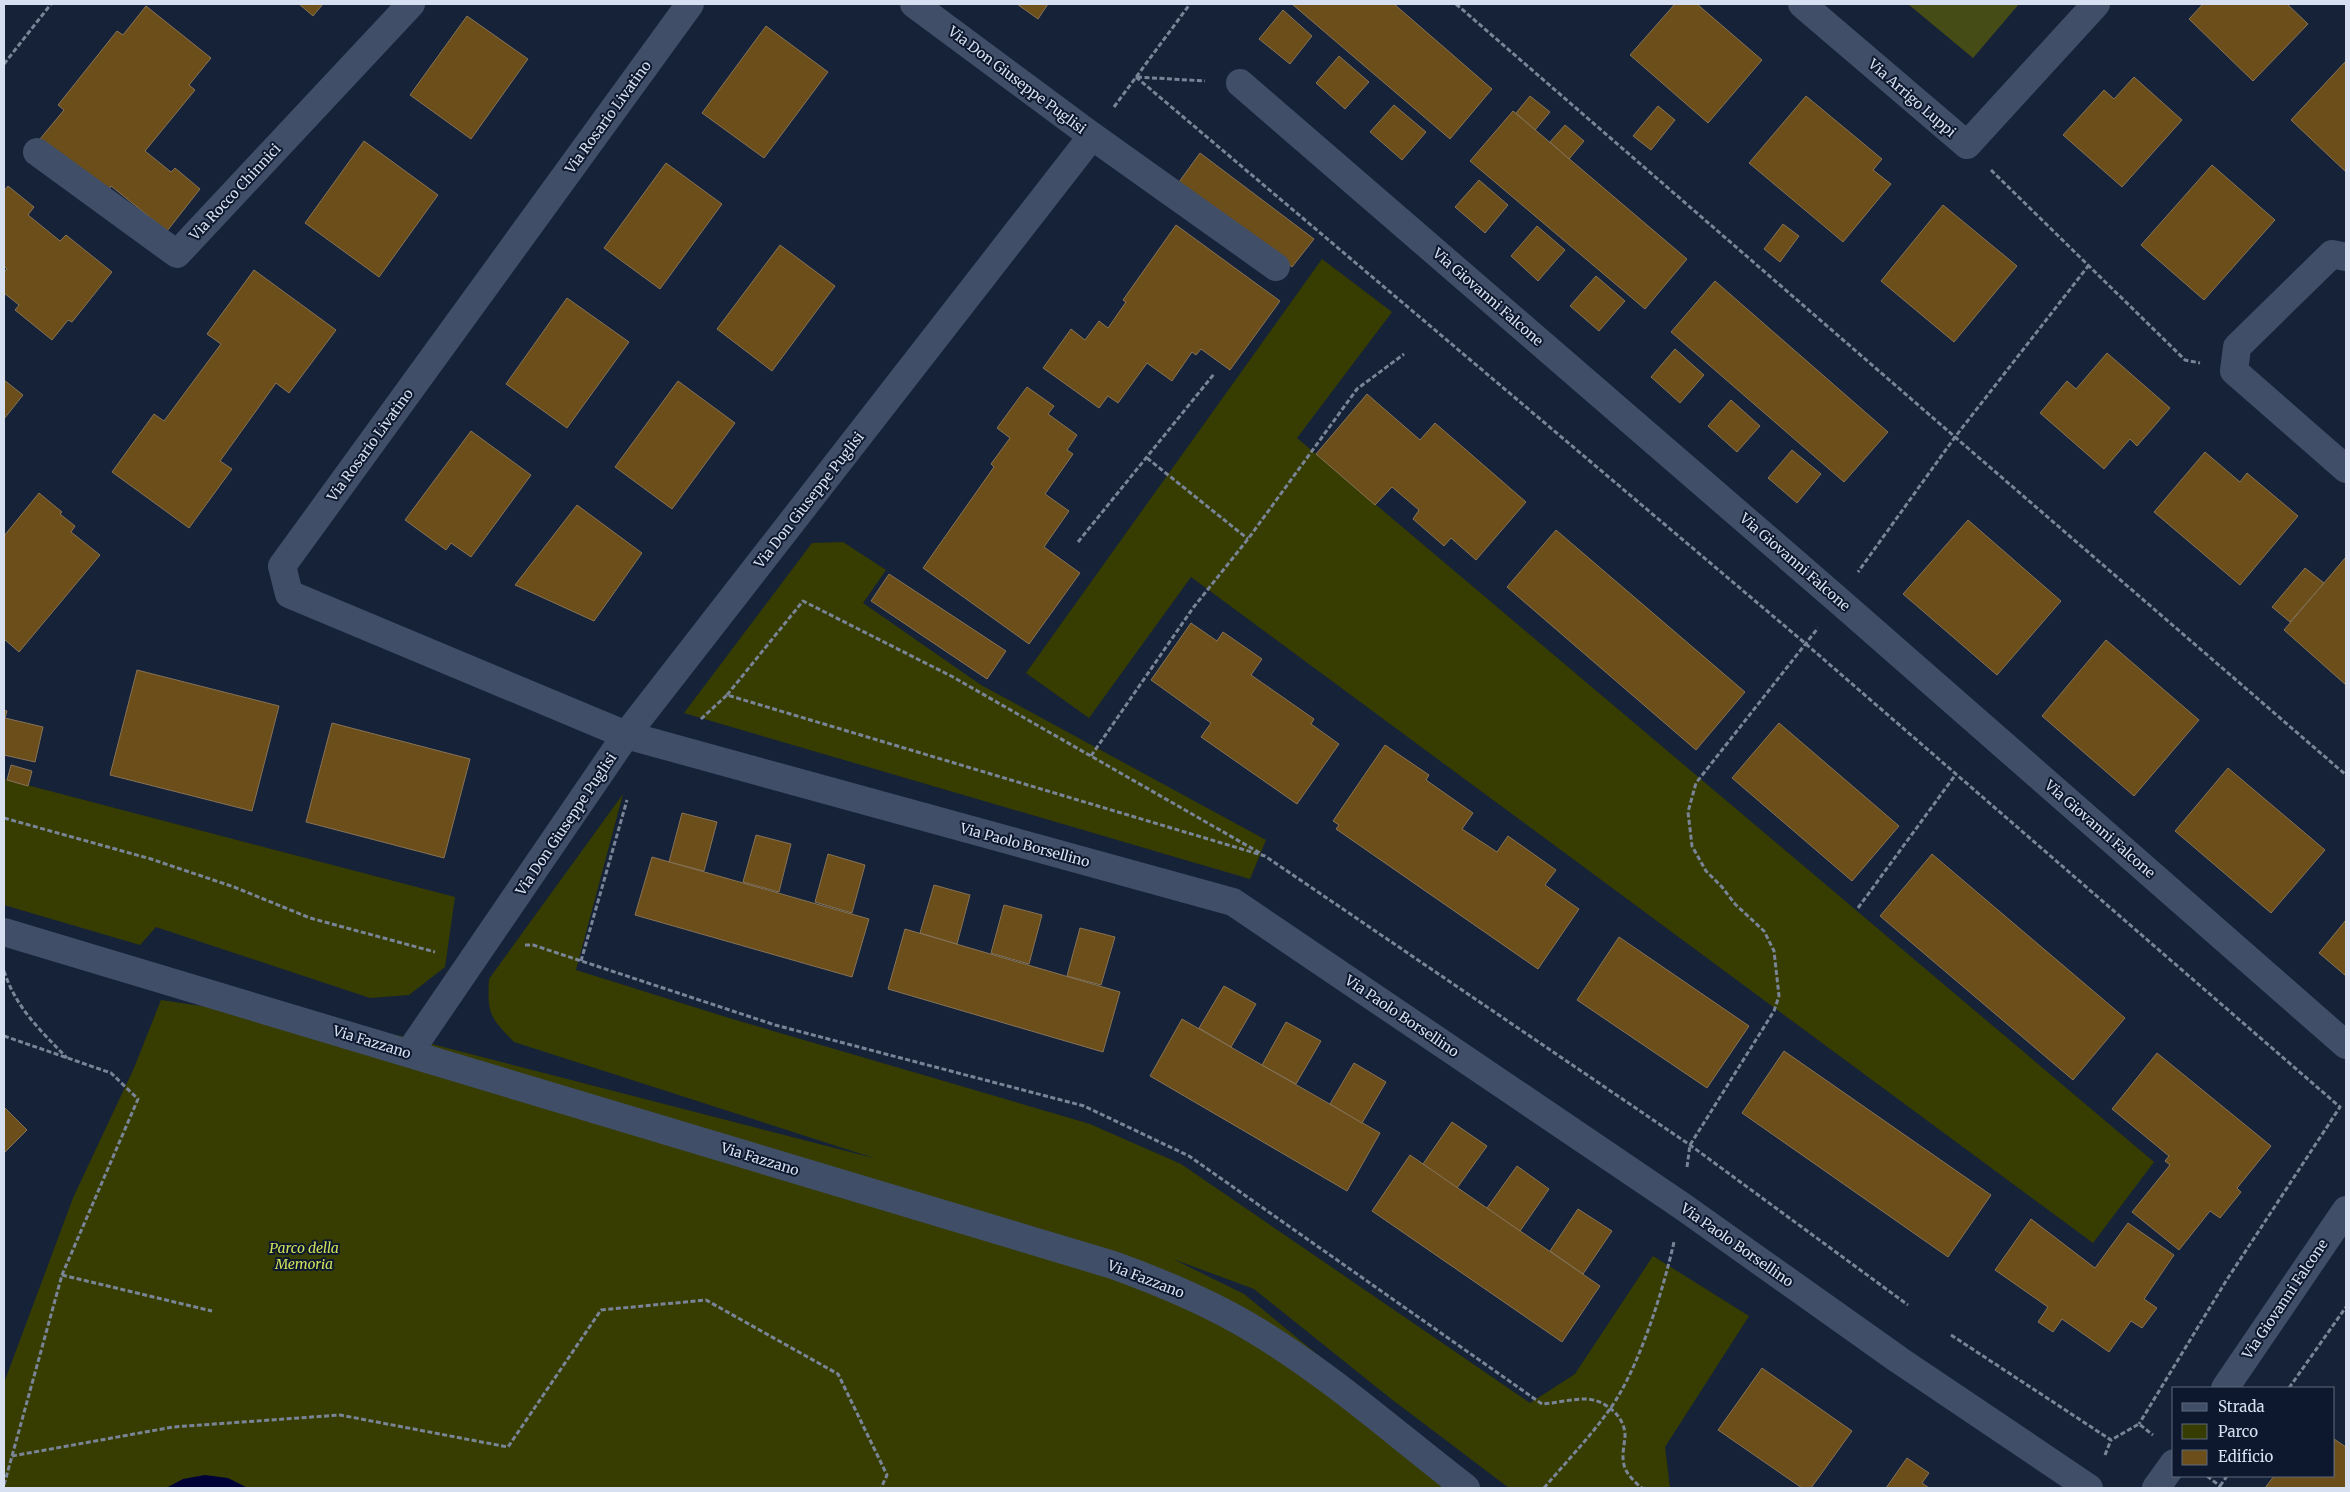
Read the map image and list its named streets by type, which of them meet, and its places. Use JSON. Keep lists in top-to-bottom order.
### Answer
{
  "streets": {
    "street": [
      "Via Don Giuseppe Puglisi",
      "Via Arrigo Luppi",
      "Via Rosario Livatino",
      "Via Rocco Chinnici",
      "Via Giovanni Falcone",
      "Via Paolo Borsellino",
      "Via Fazzano"
    ]
  },
  "crossings": [
    ["Via Don Giuseppe Puglisi", "Via Rosario Livatino"],
    ["Via Don Giuseppe Puglisi", "Via Paolo Borsellino"],
    ["Via Don Giuseppe Puglisi", "Via Fazzano"],
    ["Via Rosario Livatino", "Via Paolo Borsellino"]
  ],
  "parks": ["Parco della Memoria"],
  "legend": ["Strada", "Parco", "Edificio"]
}
